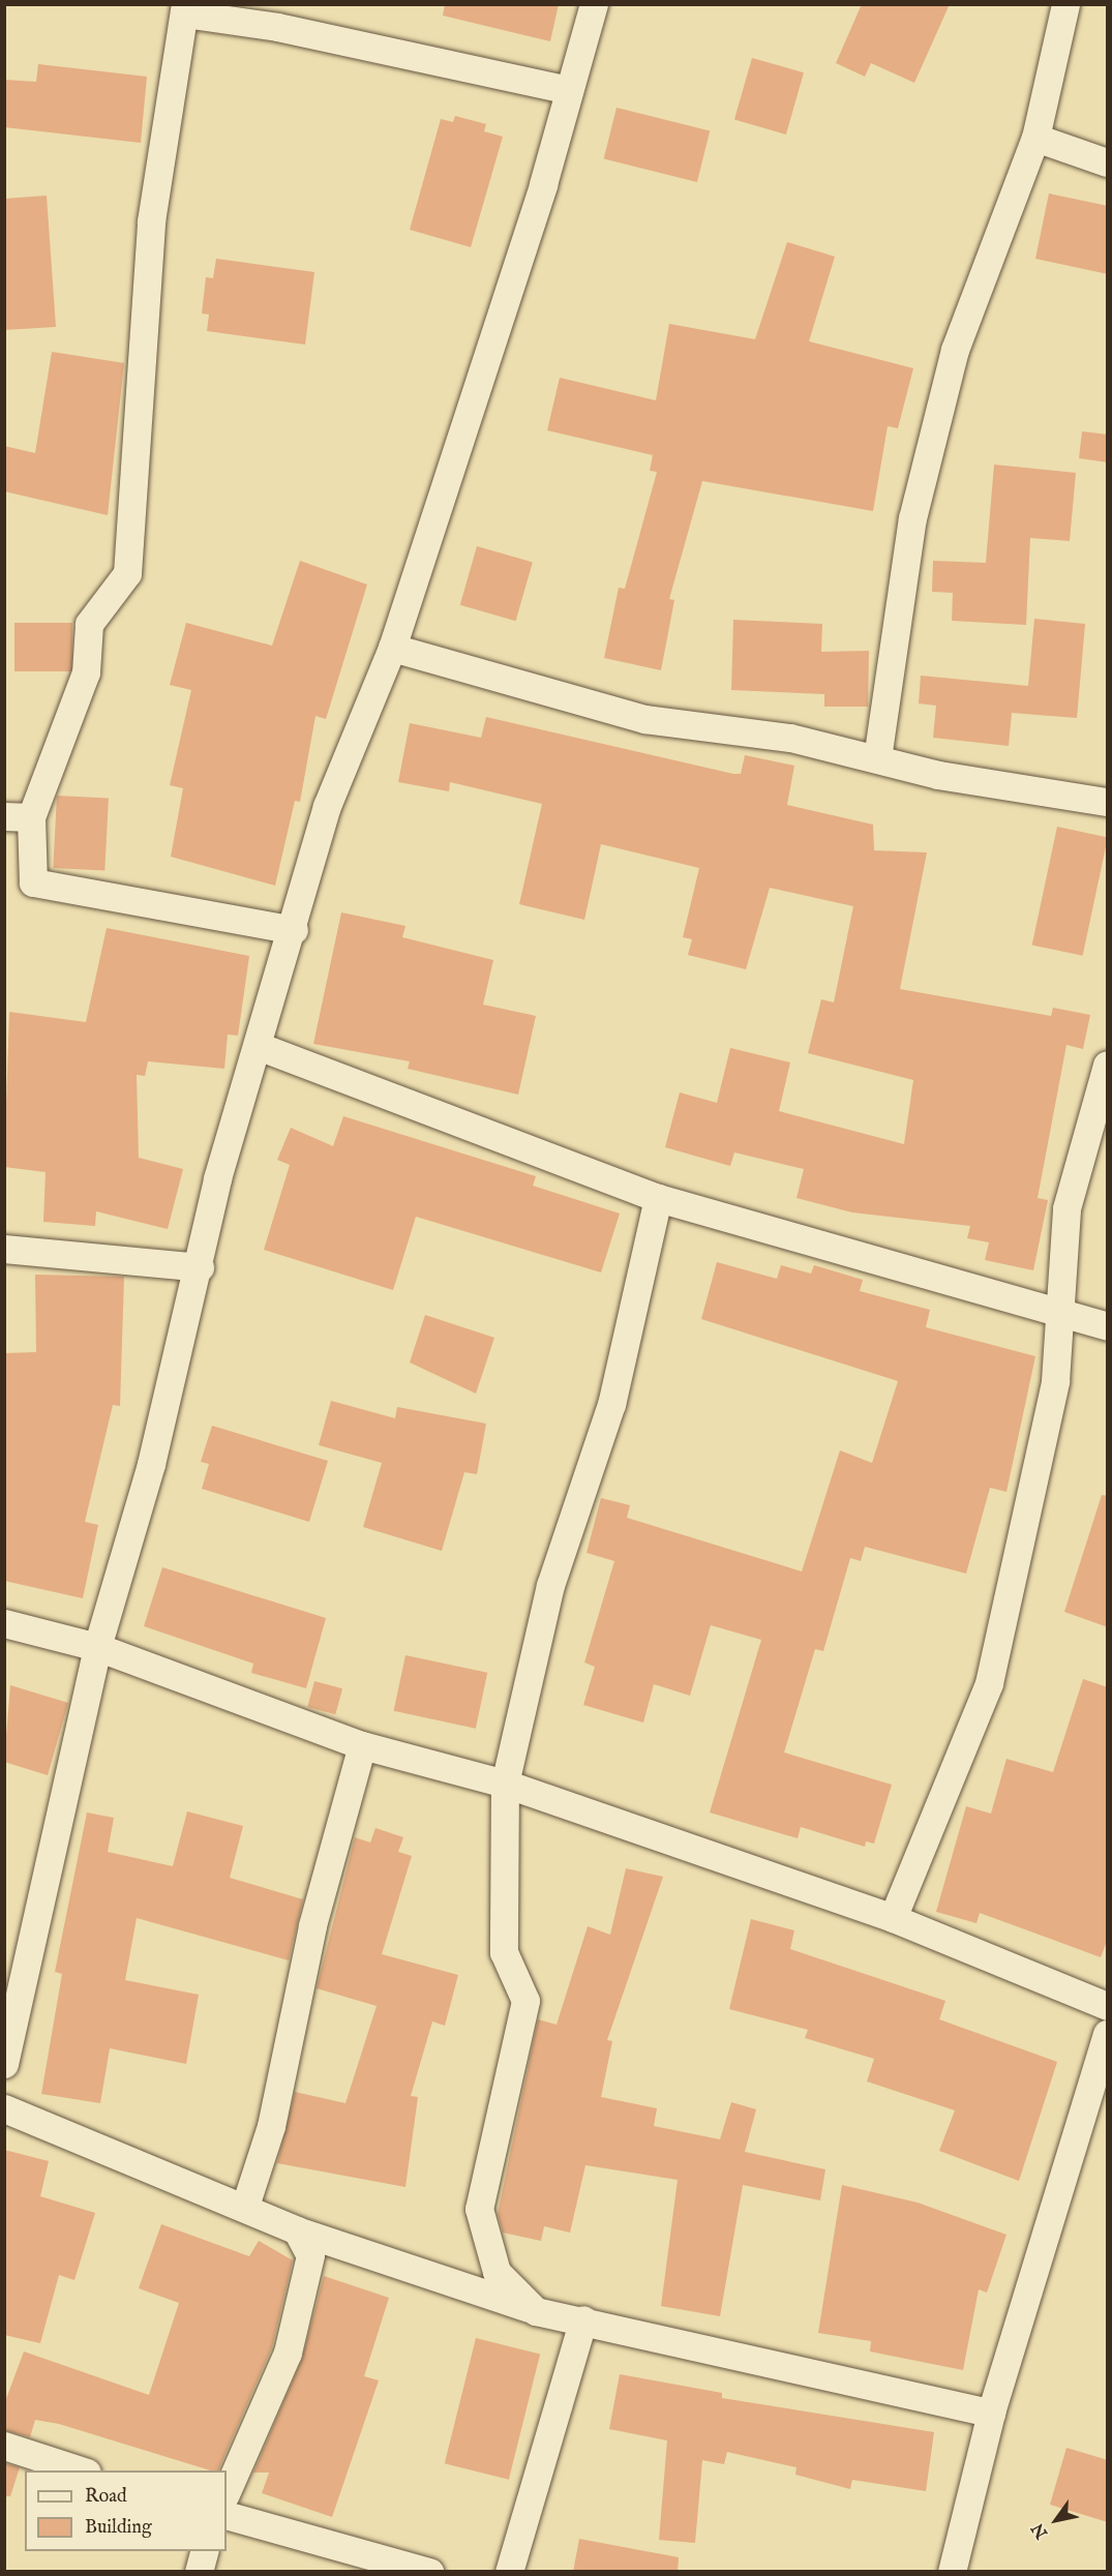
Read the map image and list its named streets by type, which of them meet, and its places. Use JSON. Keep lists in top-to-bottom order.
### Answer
{
  "legend": ["Road", "Building"],
  "north": "bottom left"
}
